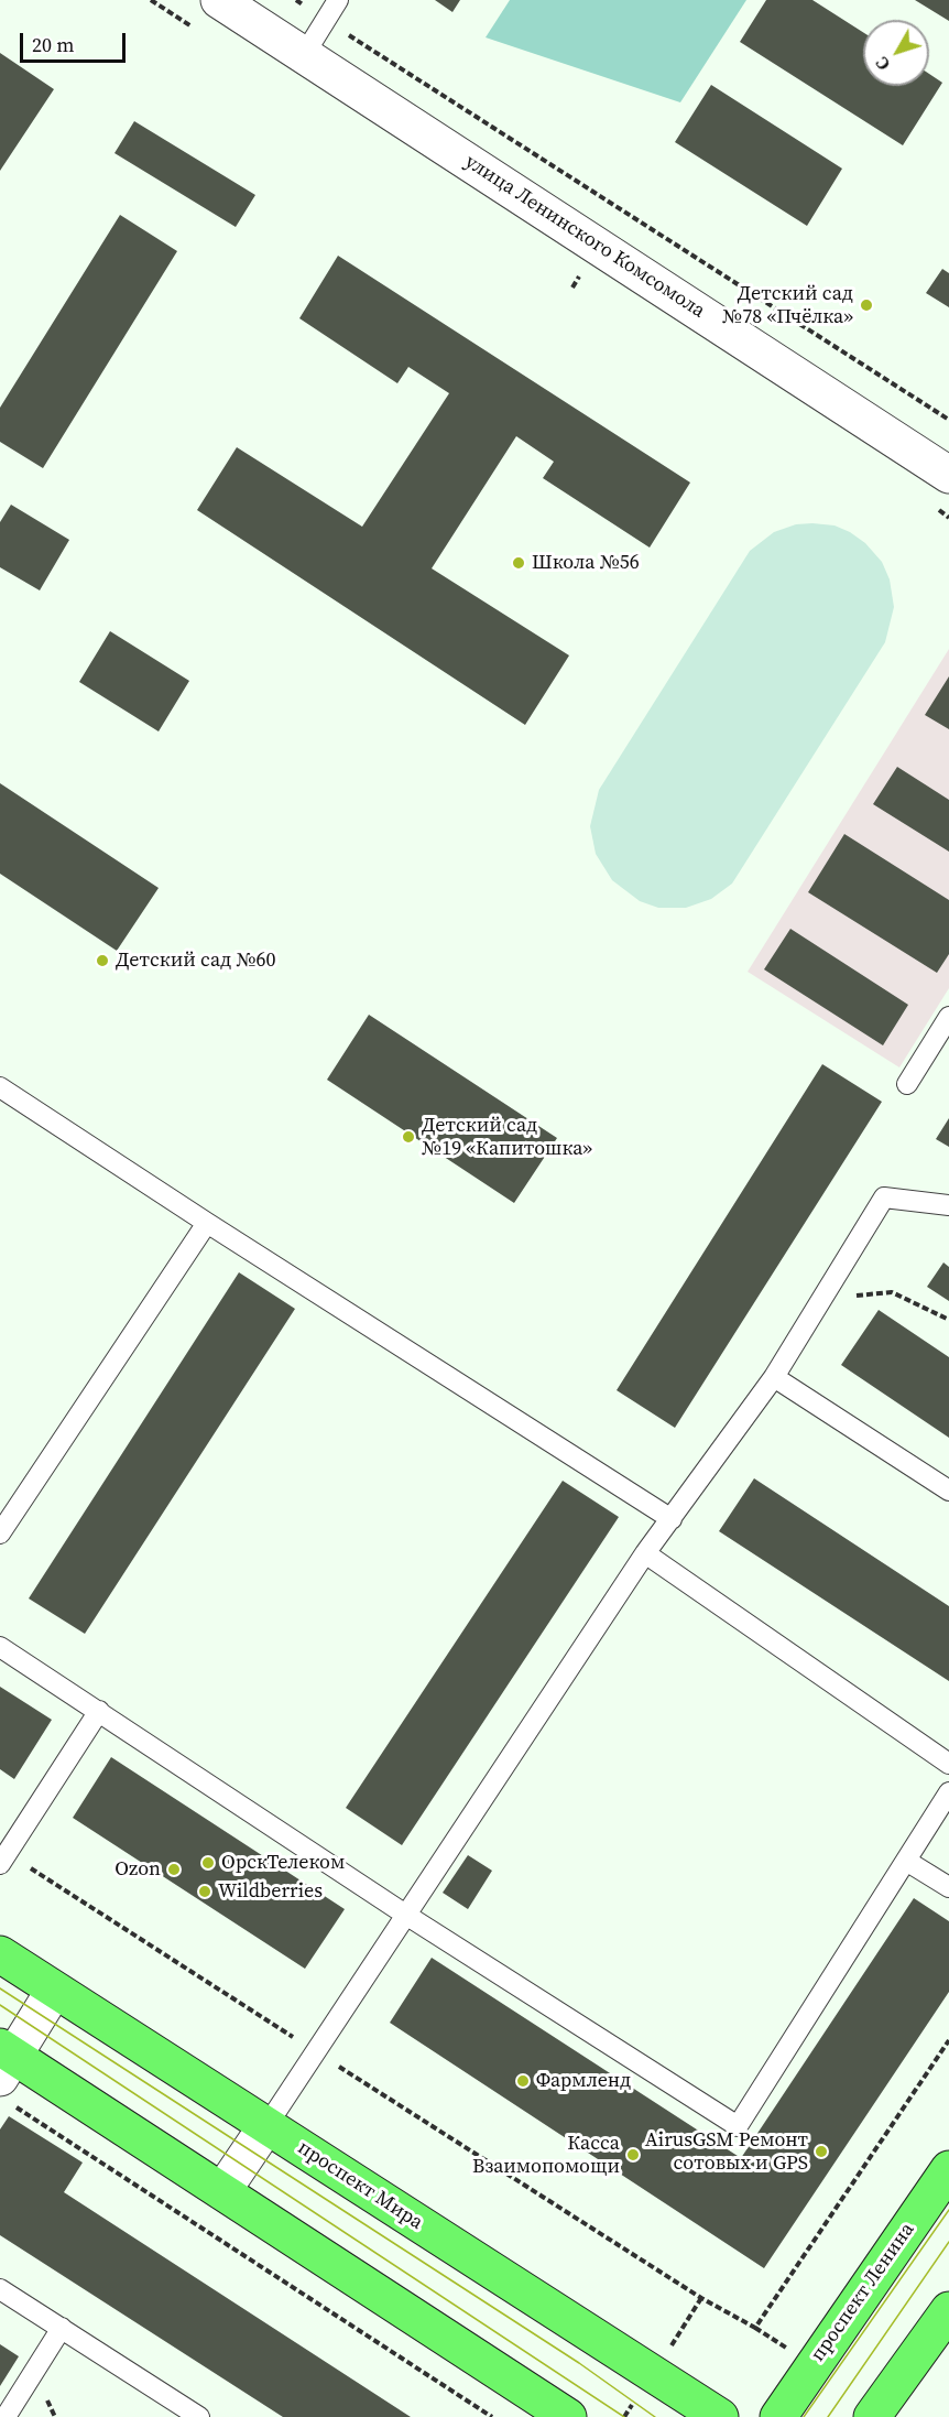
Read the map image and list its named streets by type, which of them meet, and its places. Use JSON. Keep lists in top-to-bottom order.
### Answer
{
  "streets": {
    "main road": ["проспект Мира", "проспект Ленина"],
    "street": ["улица Ленинского Комсомола"]
  },
  "places": [
    "Детский сад №78 «Пчёлка»",
    "Школа №56",
    "Детский сад №60",
    "Детский сад №19 «Капитошка»",
    "ОрскТелеком",
    "Ozon",
    "Wildberries",
    "Фармленд",
    "AirusGSM Ремонт сотовых и GPS",
    "Касса Взаимопомощи"
  ],
  "scale_bar": "20 m",
  "north": "bottom left"
}
